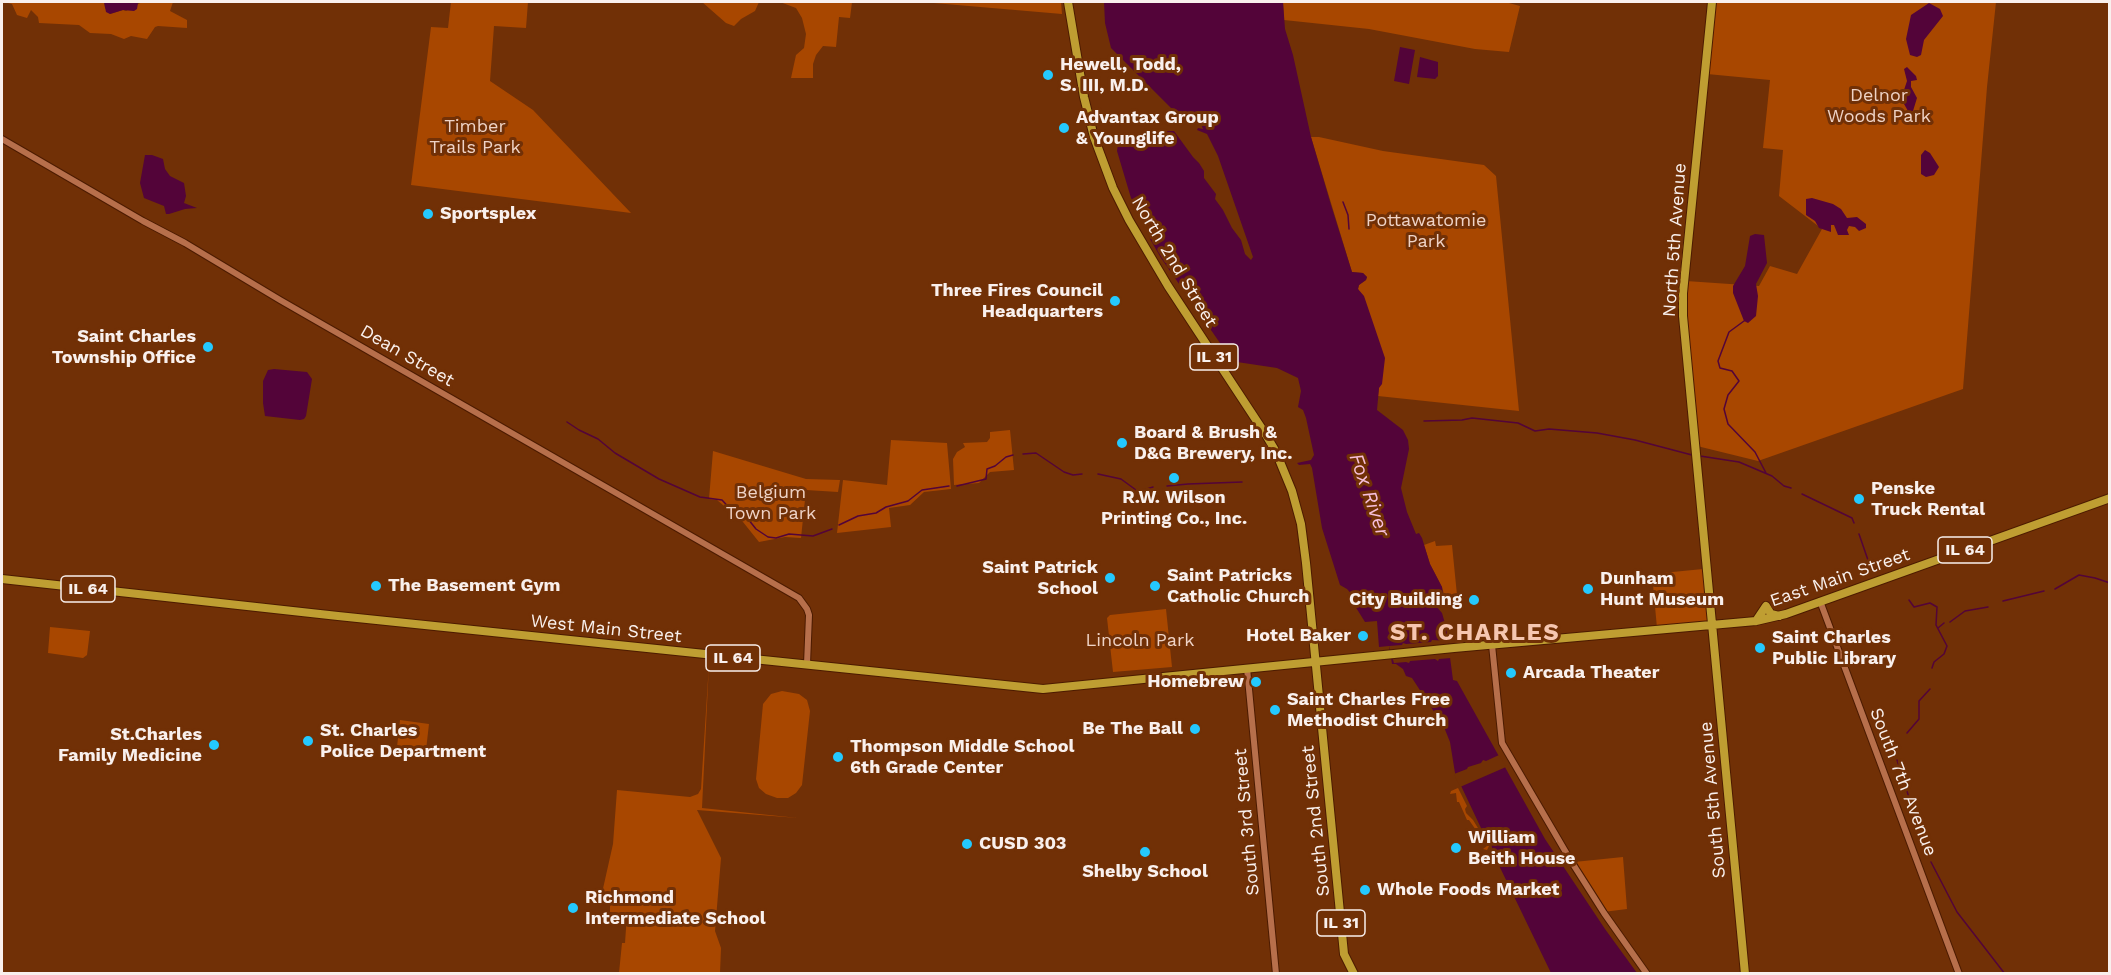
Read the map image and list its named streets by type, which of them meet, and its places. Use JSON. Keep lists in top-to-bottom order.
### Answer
{
  "streets": {
    "main road": [
      "North 5th Avenue",
      "North 2nd Street",
      "IL 31",
      "IL 64",
      "East Main Street",
      "West Main Street",
      "South 5th Avenue",
      "South 2nd Street"
    ],
    "street": ["Dean Street", "South 7th Avenue", "South 3rd Street"]
  },
  "crossings": [
    ["North 5th Avenue", "IL 64"],
    ["North 5th Avenue", "East Main Street"],
    ["North 5th Avenue", "South 5th Avenue"],
    ["North 2nd Street", "IL 64"],
    ["North 2nd Street", "West Main Street"],
    ["North 2nd Street", "South 2nd Street"],
    ["Dean Street", "West Main Street"],
    ["IL 64", "East Main Street"],
    ["IL 64", "West Main Street"],
    ["IL 64", "South 5th Avenue"],
    ["IL 64", "South 2nd Street"],
    ["East Main Street", "South 7th Avenue"],
    ["East Main Street", "South 5th Avenue"],
    ["West Main Street", "South 2nd Street"],
    ["West Main Street", "South 3rd Street"]
  ],
  "districts": ["ST. CHARLES"],
  "water": ["Fox River"],
  "parks": [
    "Delnor Woods Park",
    "Timber Trails Park",
    "Pottawatomie Park",
    "Belgium Town Park",
    "Lincoln Park"
  ],
  "places": [
    "Hewell, Todd, S. III, M.D.",
    "Advantax Group & Younglife",
    "Sportsplex",
    "Three Fires Council Headquarters",
    "Saint Charles Township Office",
    "Board & Brush & D&G Brewery, Inc.",
    "R.W. Wilson Printing Co., Inc.",
    "Penske Truck Rental",
    "Saint Patrick School",
    "The Basement Gym",
    "Saint Patricks Catholic Church",
    "Dunham Hunt Museum",
    "City Building",
    "Hotel Baker",
    "Saint Charles Public Library",
    "Arcada Theater",
    "Homebrew",
    "Saint Charles Free Methodist Church",
    "Be The Ball",
    "St. Charles Police Department",
    "St.Charles Family Medicine",
    "Thompson Middle School 6th Grade Center",
    "CUSD 303",
    "William Beith House",
    "Shelby School",
    "Whole Foods Market",
    "Richmond Intermediate School"
  ]
}
